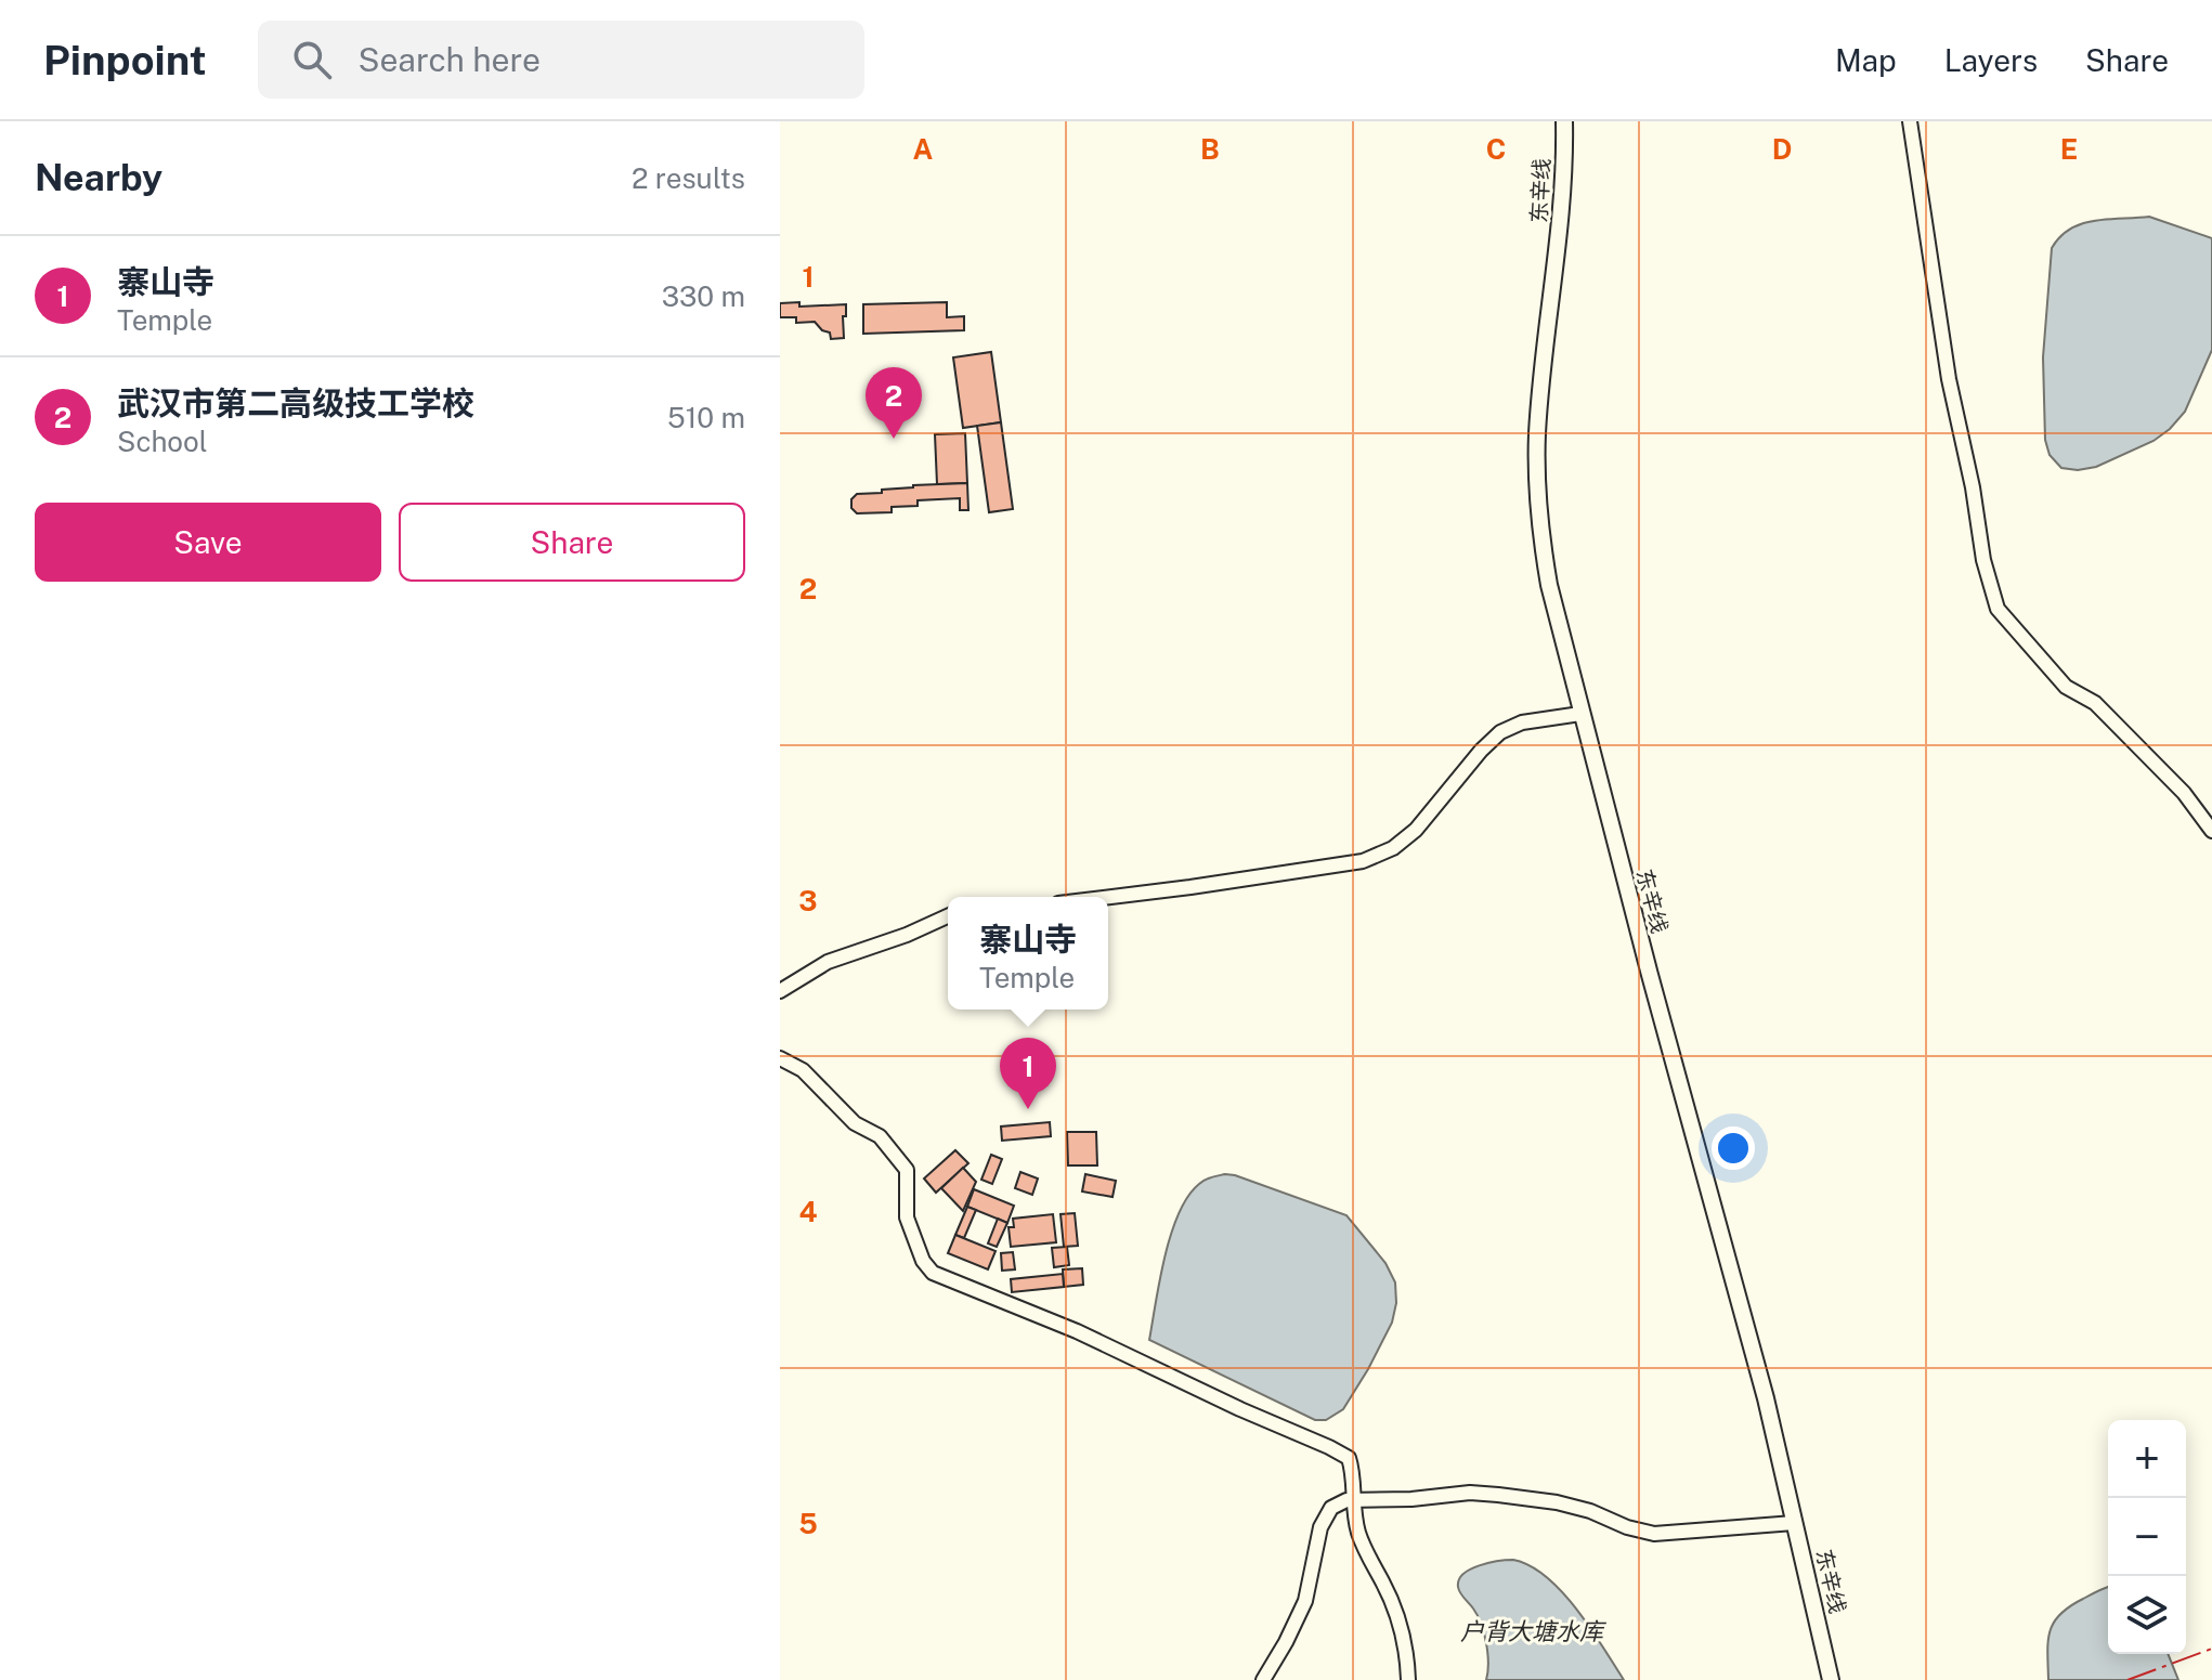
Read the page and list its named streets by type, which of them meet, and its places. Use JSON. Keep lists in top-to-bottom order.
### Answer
{
  "streets": {
    "street": ["东辛线"]
  },
  "water": ["户背大塘水库"],
  "page": {
    "header": "Pinpoint",
    "search": "Search here",
    "nav": ["Map", "Layers", "Share"],
    "heading": ["Nearby", "2 results"],
    "list": [
      {
        "mark": "1",
        "name": "寨山寺",
        "note": "Temple",
        "value": "330 m"
      },
      {
        "mark": "2",
        "name": "武汉市第二高级技工学校",
        "note": "School",
        "value": "510 m"
      }
    ],
    "pins": ["2", "1"],
    "buttons": ["Save", "Share"],
    "popup": ["寨山寺", "Temple"],
    "map_buttons": ["+", "−"]
  },
  "grid": {
    "columns": [
      "A",
      "B",
      "C",
      "D",
      "E"
    ],
    "rows": [
      "1",
      "2",
      "3",
      "4",
      "5"
    ]
  }
}
